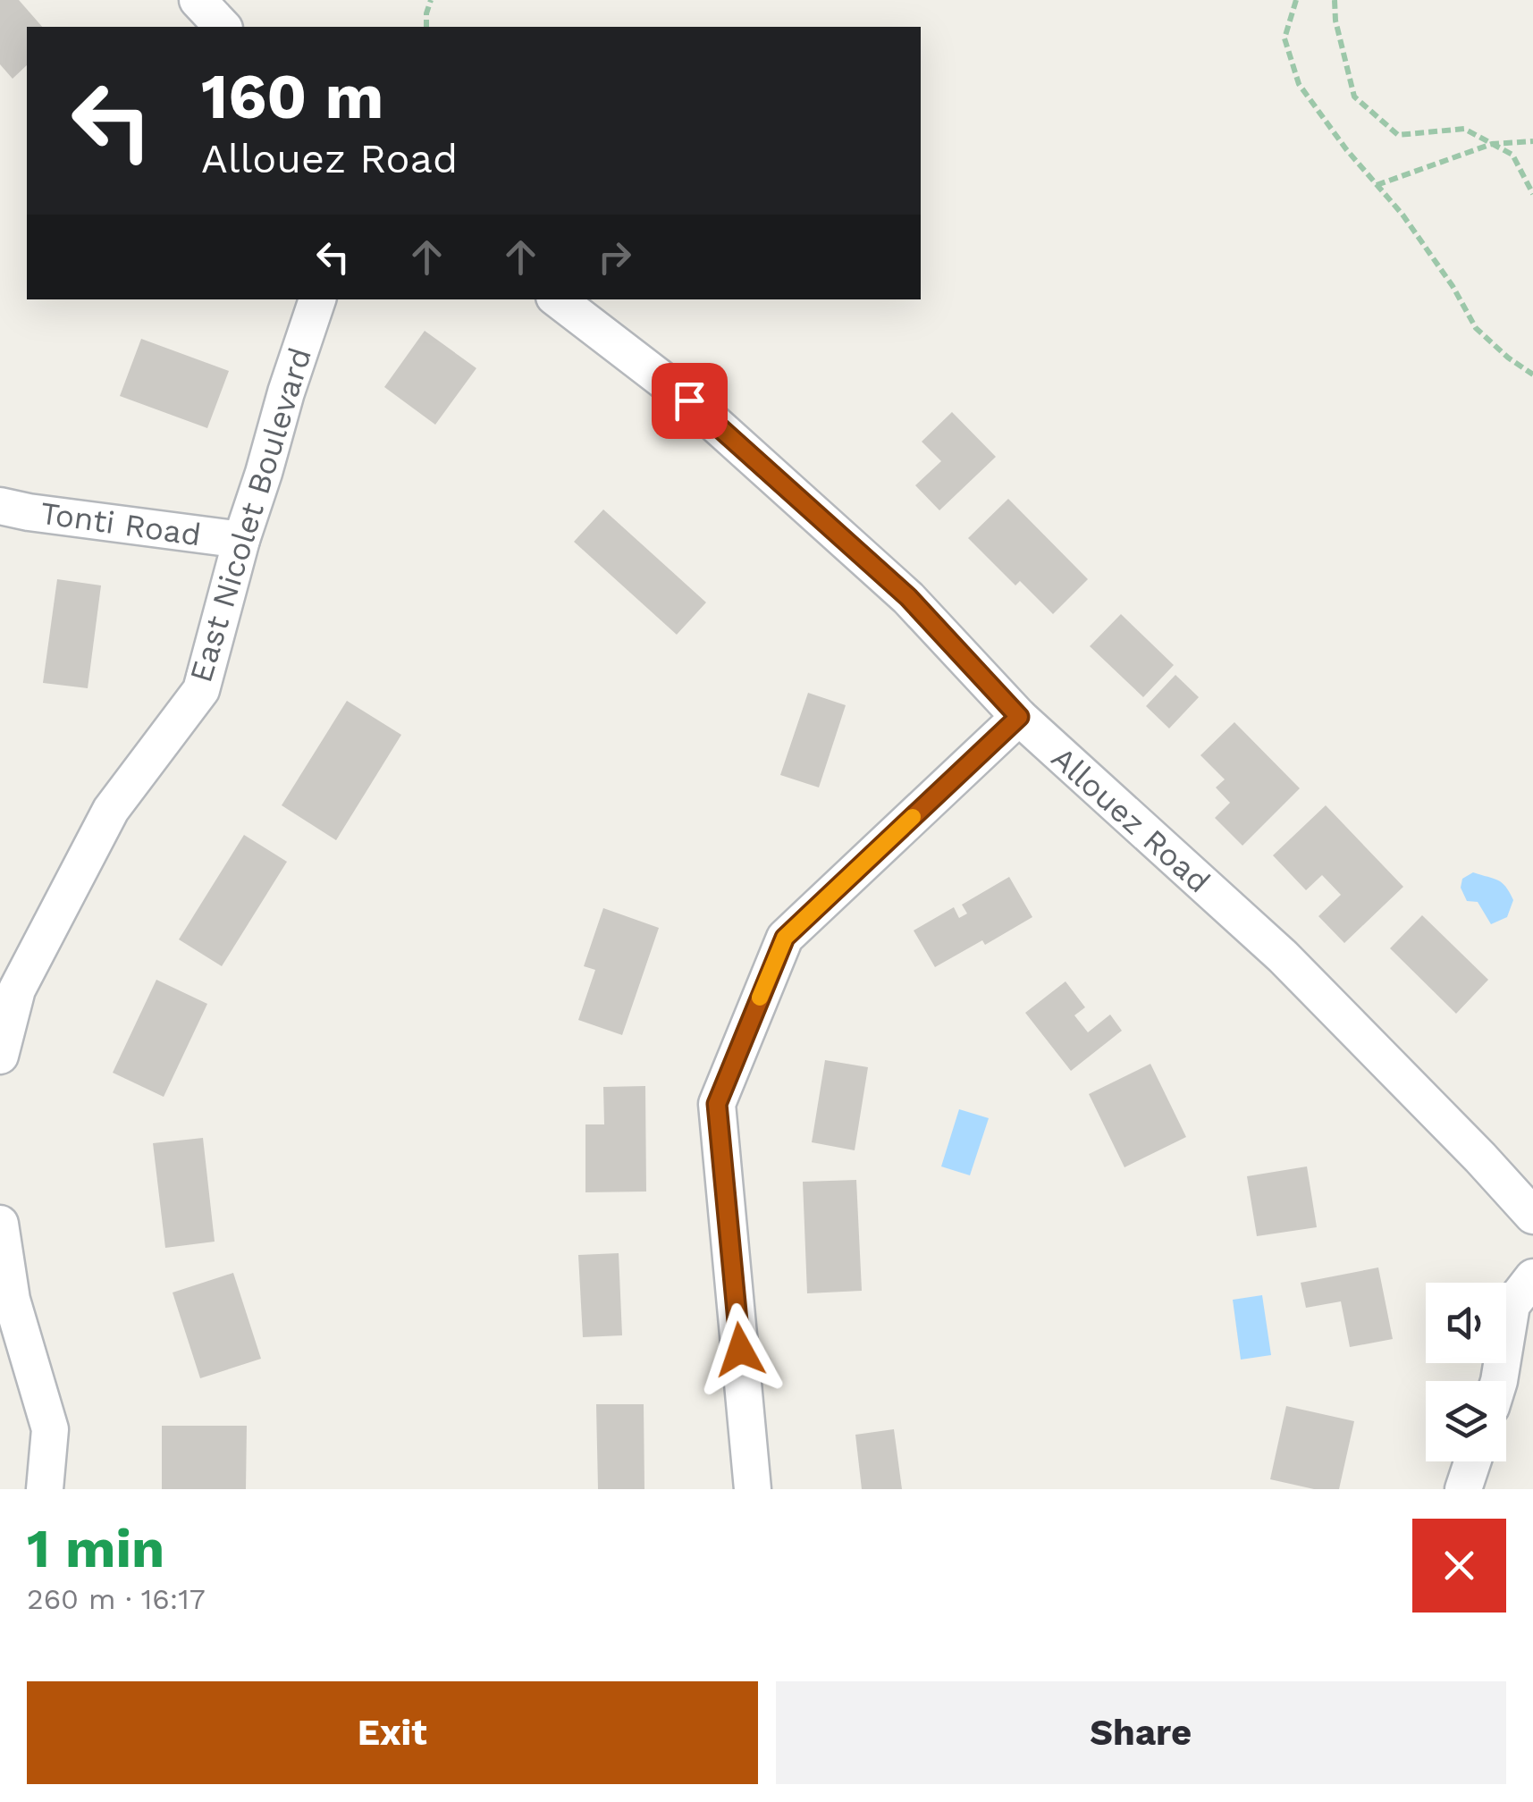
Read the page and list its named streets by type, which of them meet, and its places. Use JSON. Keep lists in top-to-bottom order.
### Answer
{
  "streets": {
    "street": ["East Nicolet Boulevard", "Tonti Road", "Allouez Road"]
  },
  "crossings": [
    ["East Nicolet Boulevard", "Tonti Road"]
  ],
  "page": {
    "turn": ["160 m", "Allouez Road"],
    "heading": ["1 min", "260 m · 16:17"],
    "buttons": ["Exit", "Share"]
  }
}
